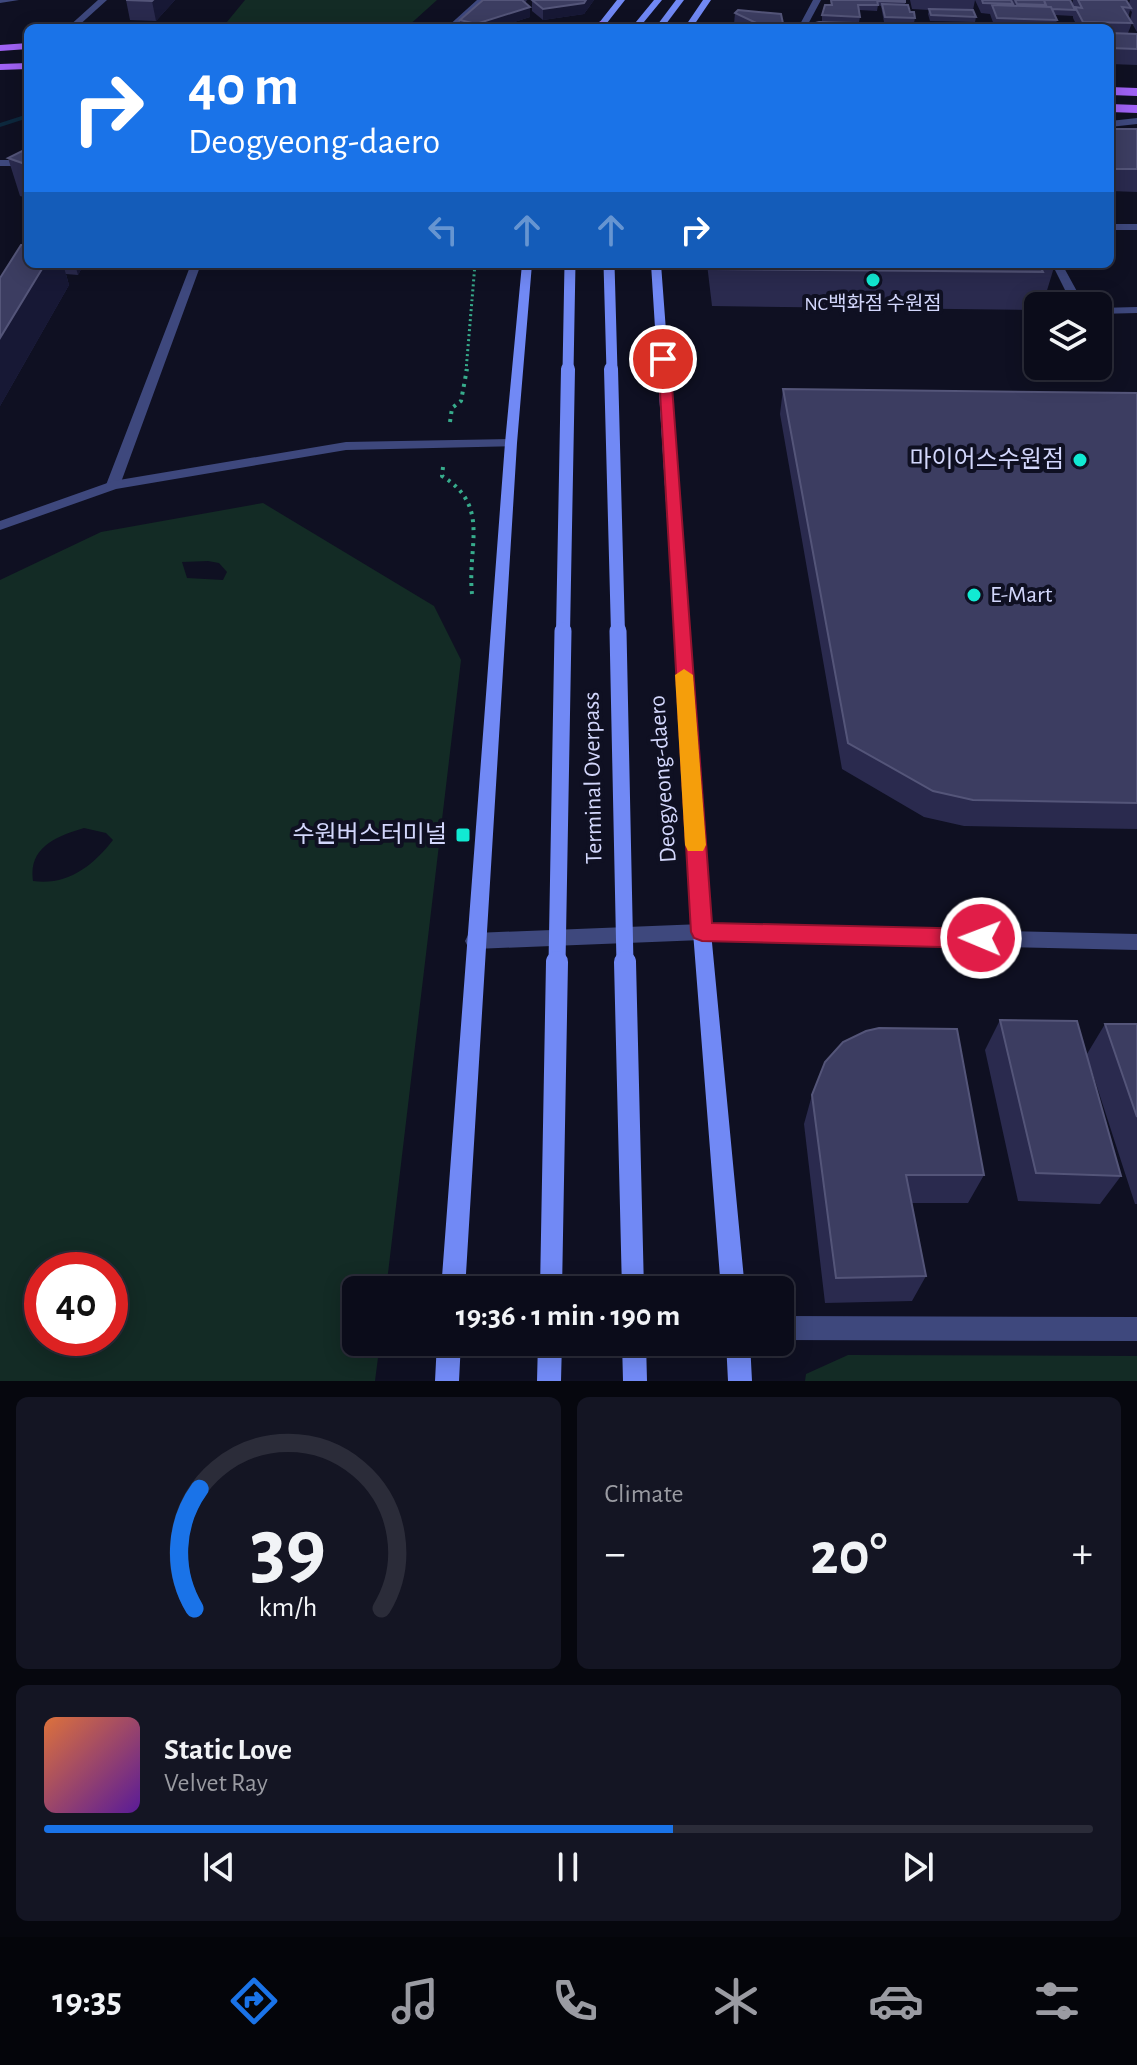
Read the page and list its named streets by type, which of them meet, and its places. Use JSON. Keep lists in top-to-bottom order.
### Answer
{
  "streets": {
    "main road": ["Terminal Overpass", "Deogyeong-daero"]
  },
  "places": {
    "other": ["NC백화점 수원점", "마이어스수원점", "E-Mart"],
    "transit": ["수원버스터미널"]
  },
  "page": {
    "turn": ["40 m", "Deogyeong-daero"],
    "limit": "40",
    "trip": "19:36 · 1 min · 190 m",
    "tile": "Climate",
    "heat": ["−", "20°", "+"],
    "song": ["Static Love", "Velvet Ray"],
    "tabs": "19:35",
    "gauge": ["39", "km/h"]
  }
}
